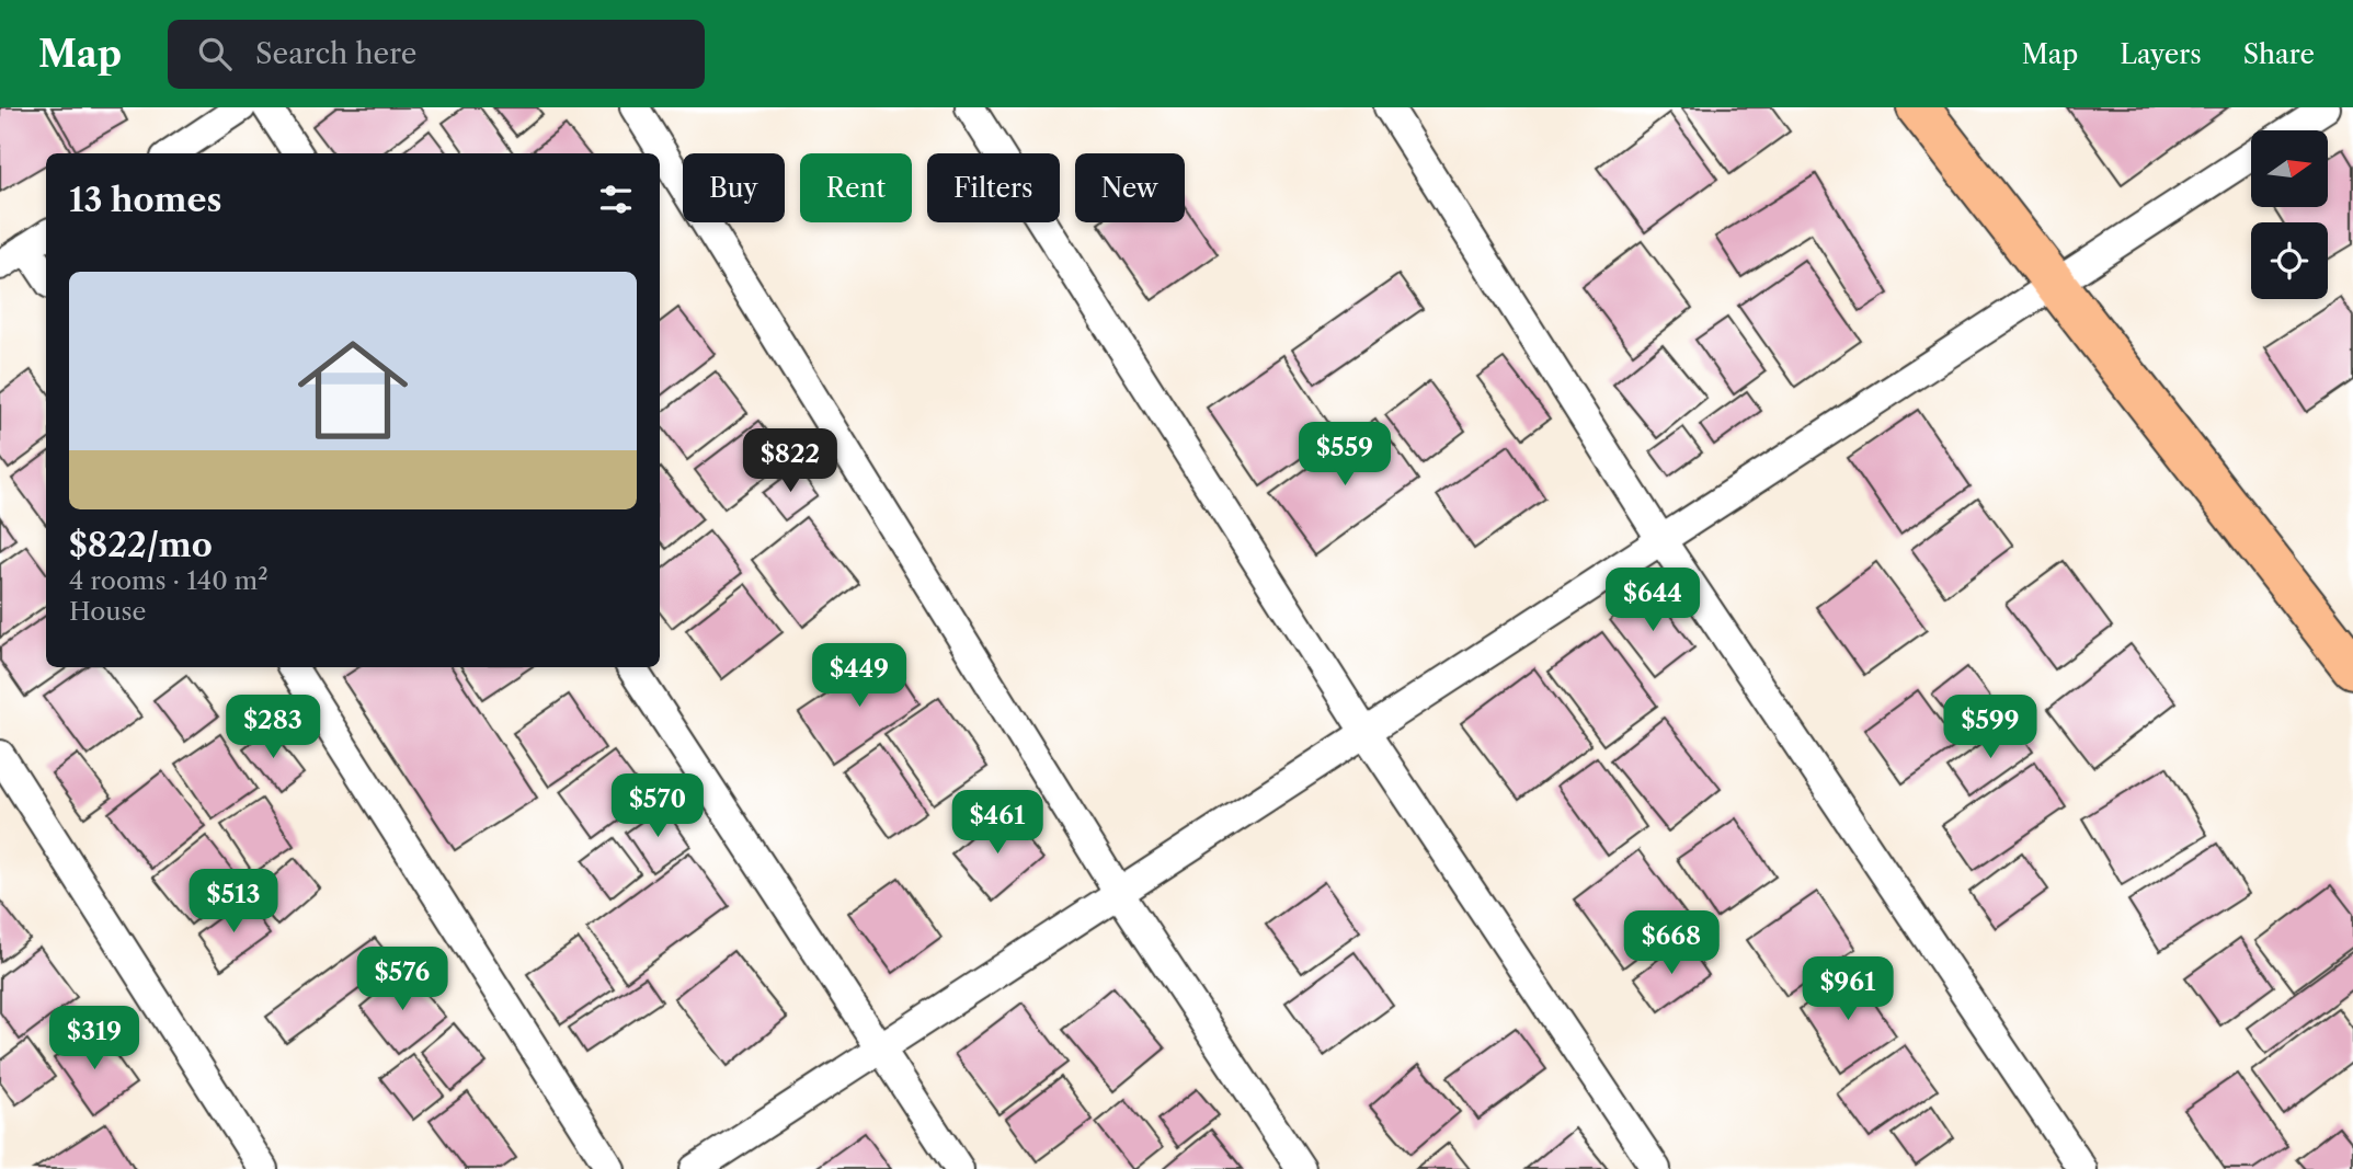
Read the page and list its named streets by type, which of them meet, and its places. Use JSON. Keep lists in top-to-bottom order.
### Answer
{
  "north": "right",
  "page": {
    "header": "Map",
    "search": "Search here",
    "nav": ["Map", "Layers", "Share"],
    "chip": [
      "Buy",
      "Rent",
      "Filters",
      "New"
    ],
    "heading": "13 homes",
    "list": [
      {
        "name": "$822/mo",
        "note": "4 rooms · 140 m² · House"
      }
    ],
    "price": [
      "$559",
      "$822",
      "$644",
      "$449",
      "$283",
      "$599",
      "$570",
      "$461",
      "$513",
      "$668",
      "$576",
      "$961",
      "$319"
    ]
  }
}
